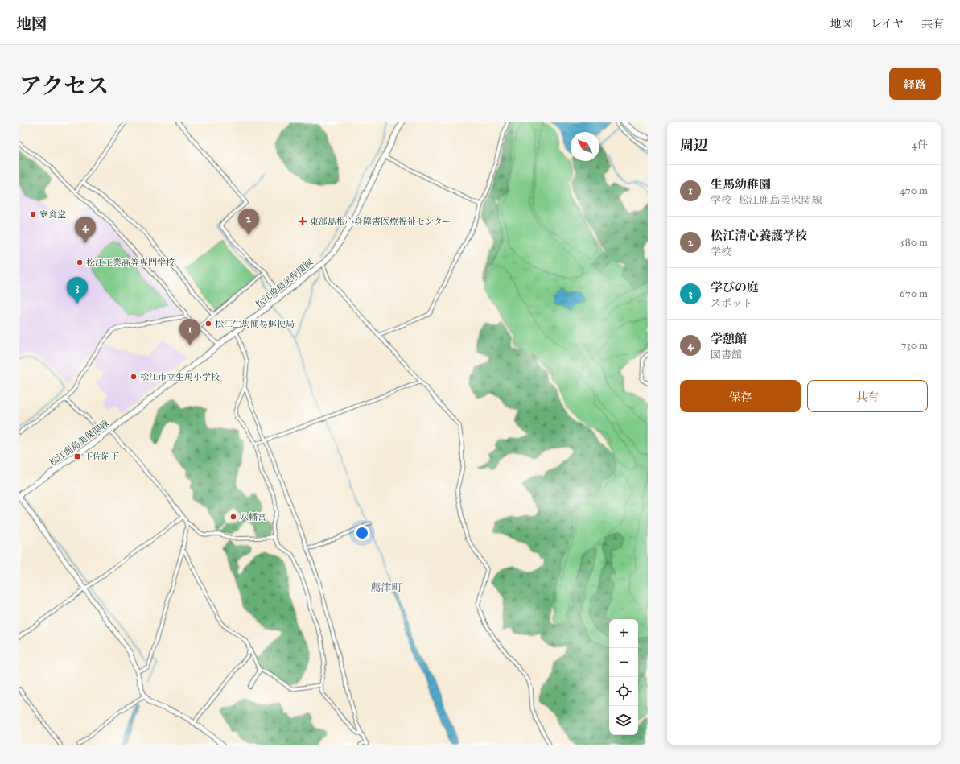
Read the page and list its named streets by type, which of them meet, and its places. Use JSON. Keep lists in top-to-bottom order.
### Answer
{
  "streets": {
    "main road": ["松江鹿島美保関線"]
  },
  "districts": ["薦津町"],
  "places": {
    "other": [
      "寮食堂",
      "松江工業高等専門学校",
      "松江生馬簡易郵便局",
      "松江市立生馬小学校",
      "八幡宮"
    ],
    "health": ["東部島根心身障害医療福祉センター"],
    "transit": ["下佐陀下"]
  },
  "north": "top left",
  "page": {
    "header": "地図",
    "nav": ["地図", "レイヤ", "共有"],
    "title": "アクセス",
    "buttons": [
      "経路",
      ["保存", "共有"]
    ],
    "heading": ["周辺", "4件"],
    "list": [
      {
        "mark": "1",
        "name": "生馬幼稚園",
        "note": "学校 · 松江鹿島美保関線",
        "value": "470 m"
      },
      {
        "mark": "2",
        "name": "松江清心養護学校",
        "note": "学校",
        "value": "580 m"
      },
      {
        "mark": "3",
        "name": "学びの庭",
        "note": "スポット",
        "value": "670 m"
      },
      {
        "mark": "4",
        "name": "学憩館",
        "note": "図書館",
        "value": "730 m"
      }
    ],
    "pins": [
      "2",
      "4",
      "3",
      "1"
    ],
    "map_buttons": ["+", "−"]
  }
}
